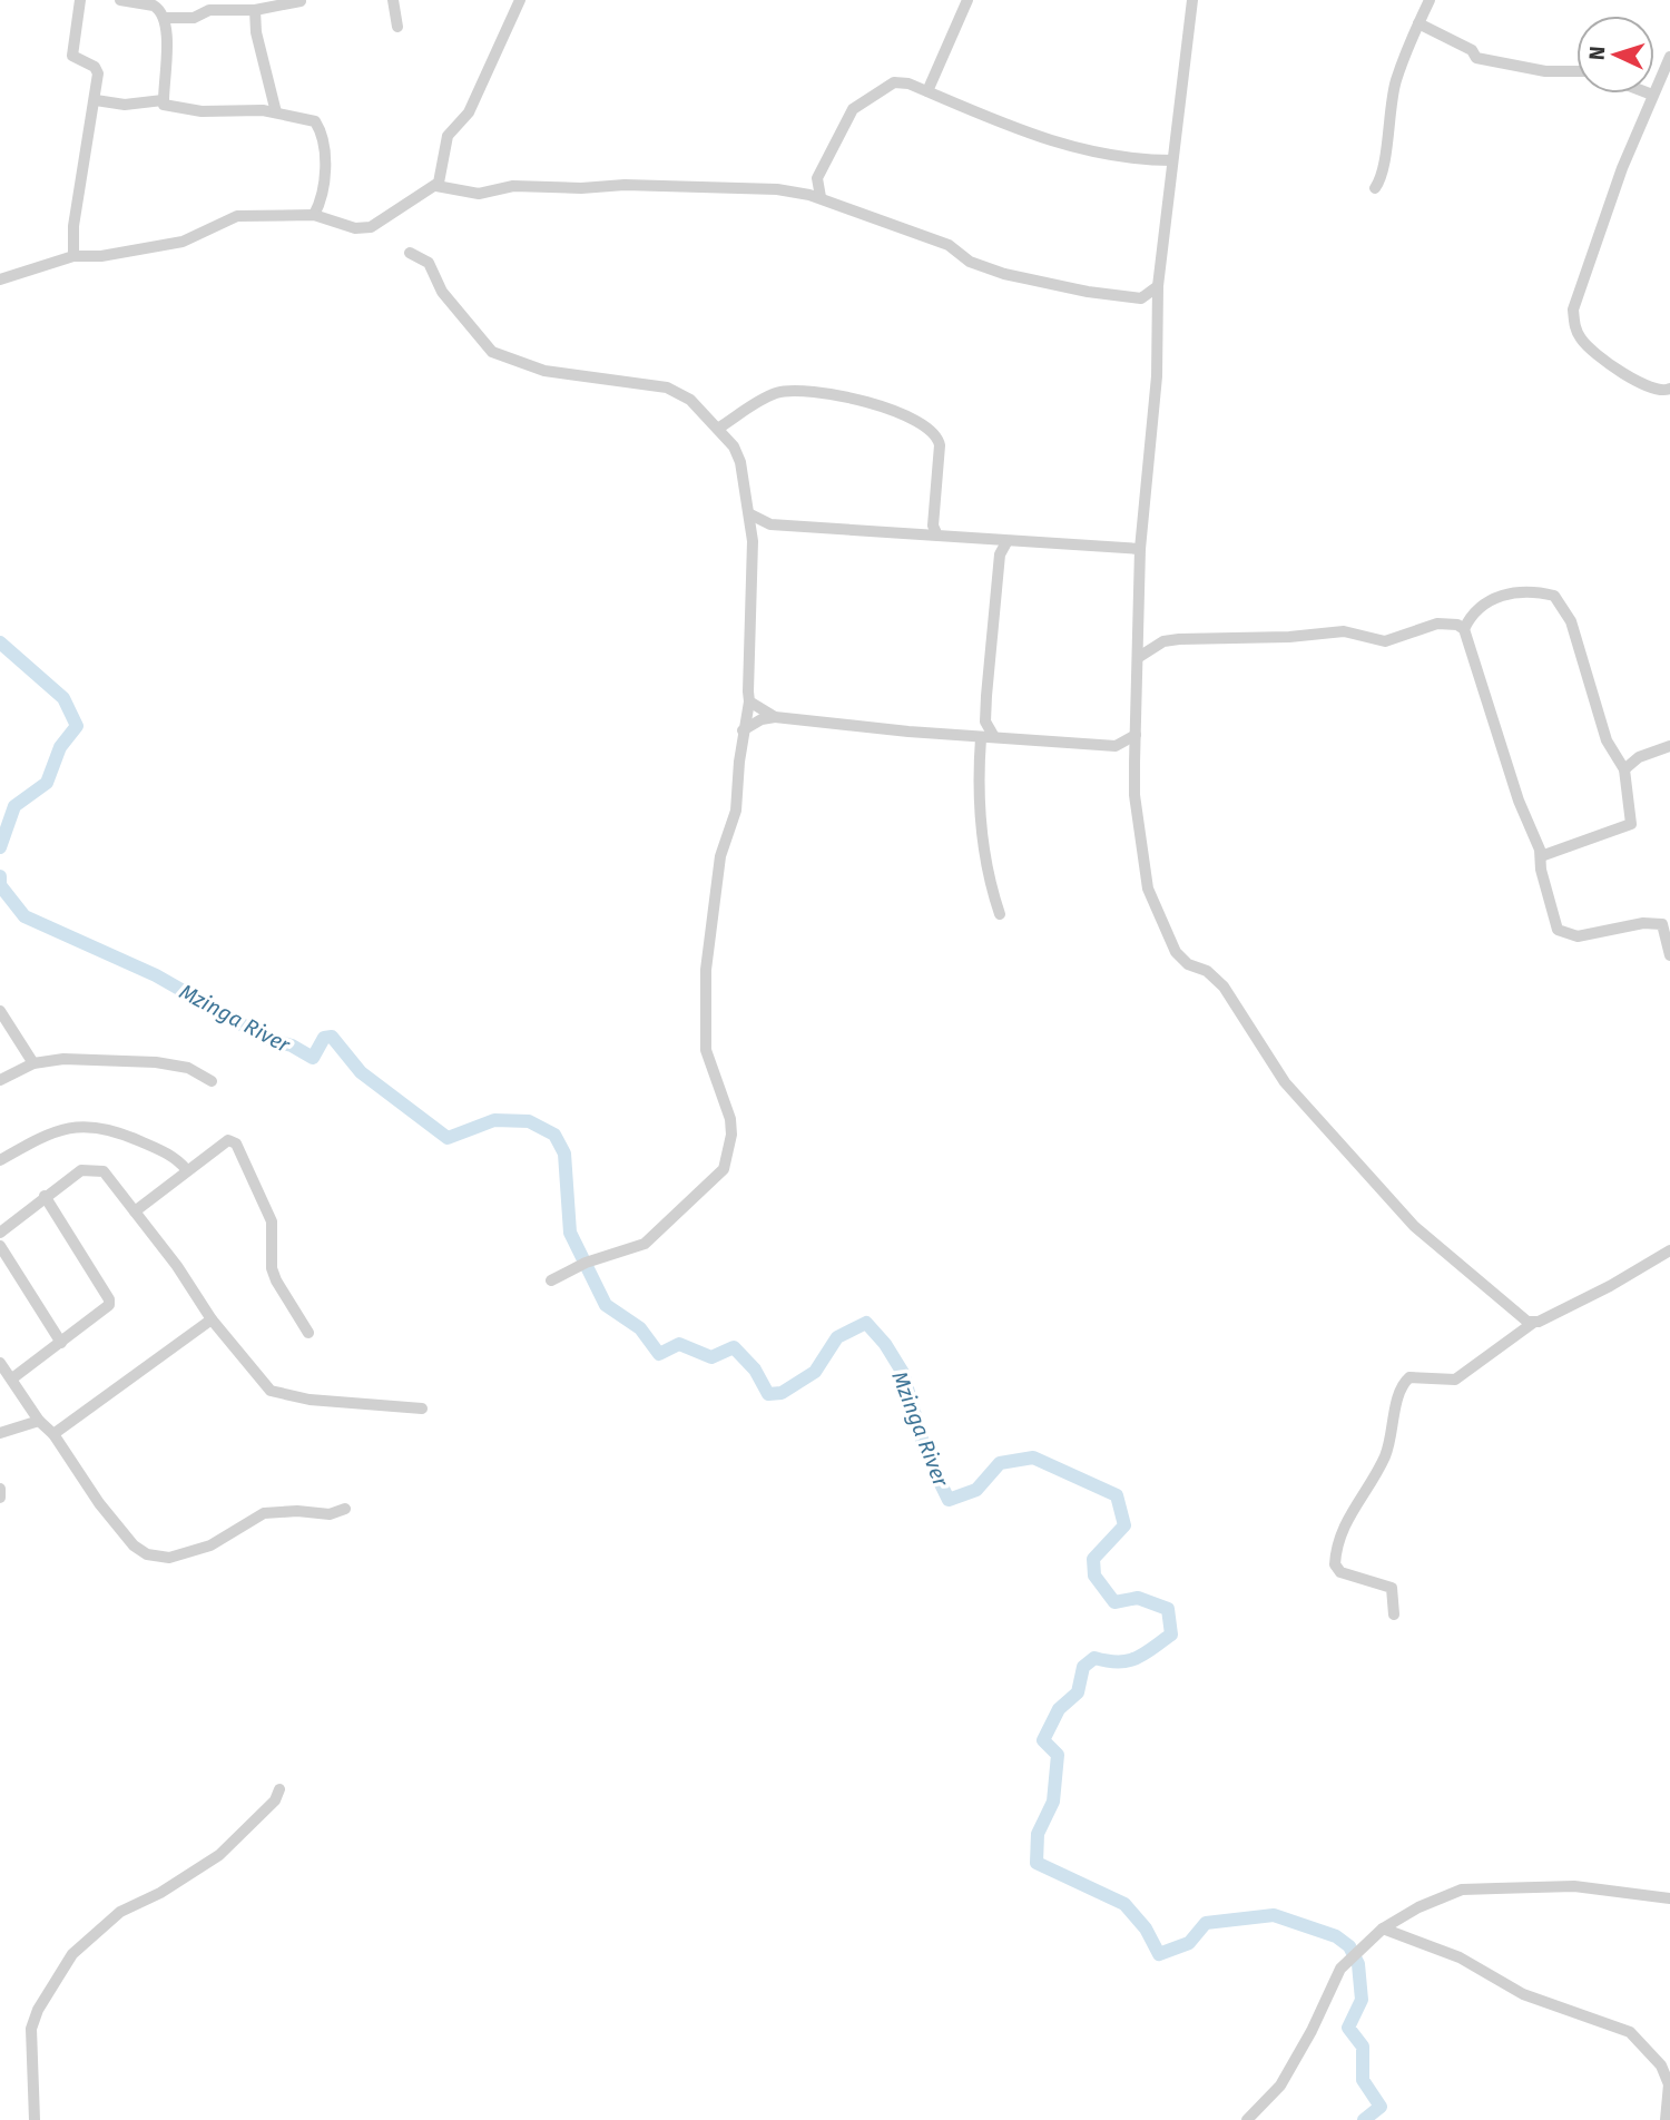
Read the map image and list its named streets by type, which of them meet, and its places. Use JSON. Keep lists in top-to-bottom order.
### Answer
{
  "water": ["Mzinga River"],
  "north": "left"
}
